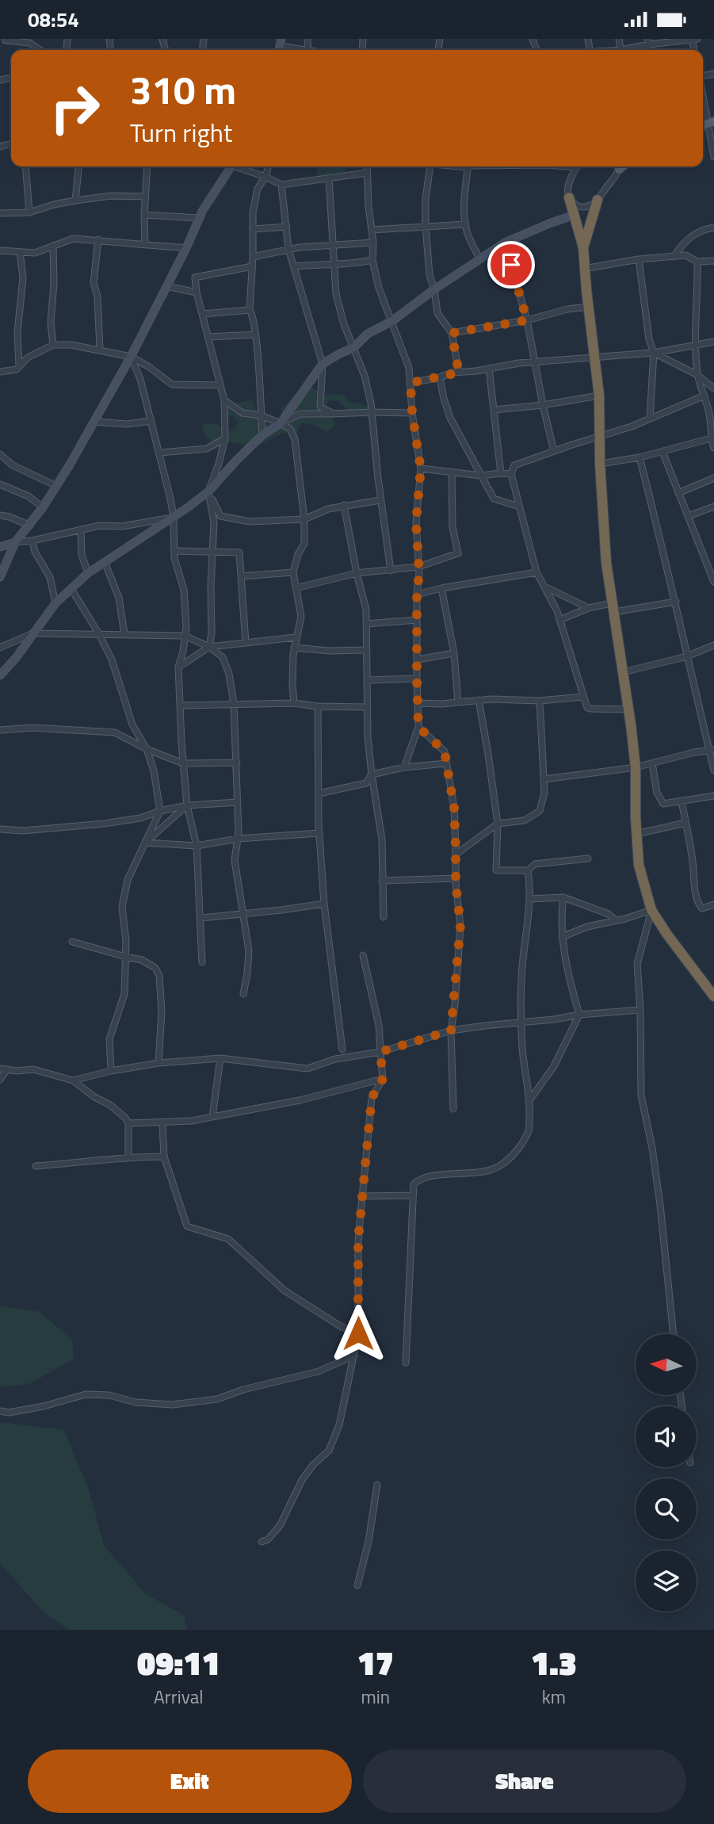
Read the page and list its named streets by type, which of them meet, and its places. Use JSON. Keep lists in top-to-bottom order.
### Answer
{
  "north": "left",
  "page": {
    "status": "08:54",
    "turn": ["310 m", "Turn right"],
    "eta": [
      "09:11",
      "Arrival",
      "17",
      "min",
      "1.3",
      "km"
    ],
    "buttons": ["Exit", "Share"]
  }
}
